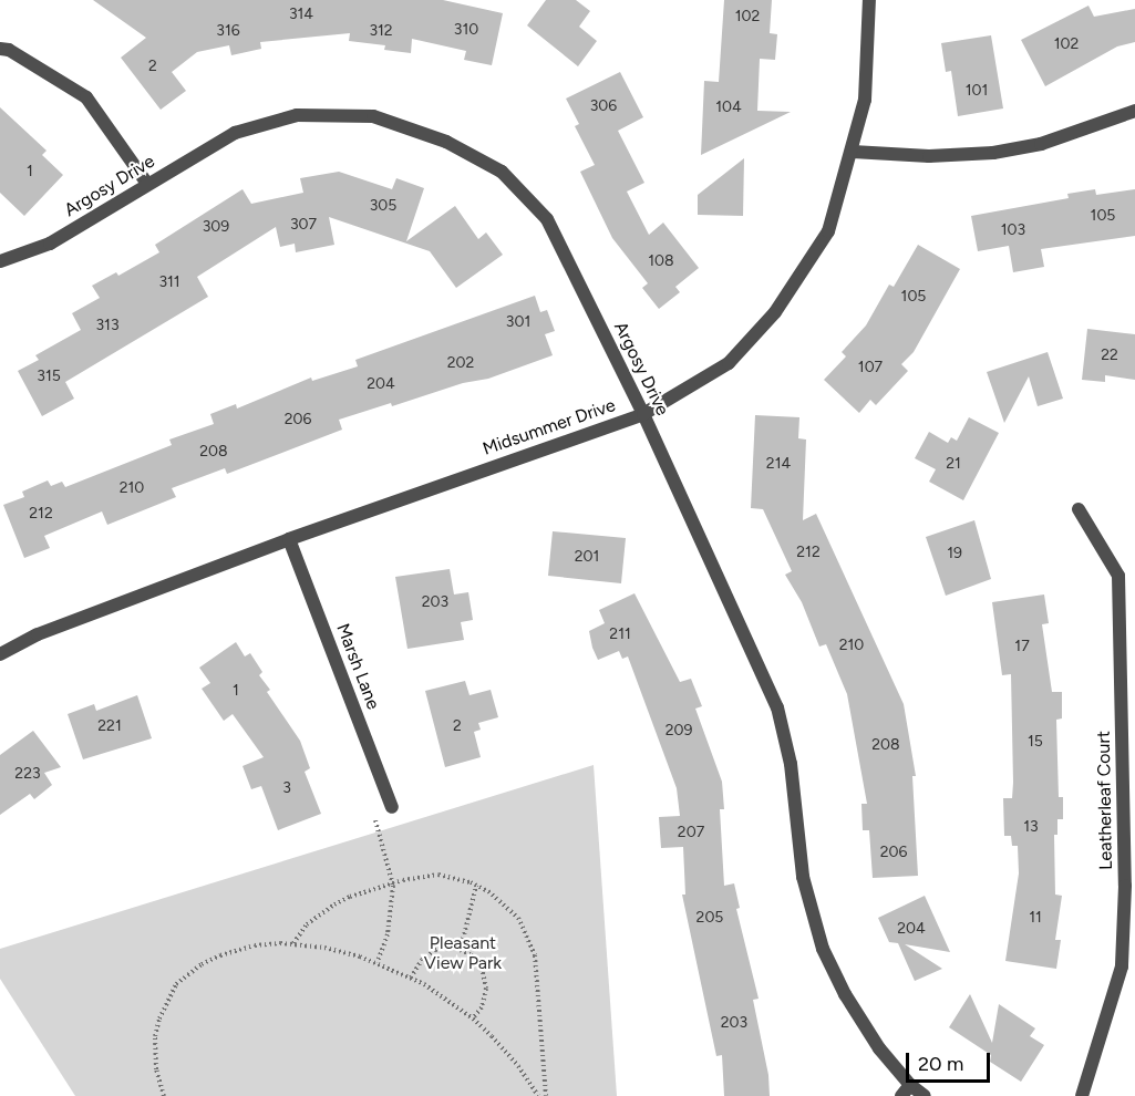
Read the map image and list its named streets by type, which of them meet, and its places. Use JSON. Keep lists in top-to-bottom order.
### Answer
{
  "streets": {
    "street": [
      "Argosy Drive",
      "Midsummer Drive",
      "Marsh Lane",
      "Leatherleaf Court"
    ]
  },
  "crossings": [
    ["Argosy Drive", "Midsummer Drive"],
    ["Midsummer Drive", "Marsh Lane"]
  ],
  "parks": ["Pleasant View Park"],
  "house_numbers": [
    "314",
    "102",
    "310",
    "316",
    "312",
    "102",
    "2",
    "101",
    "306",
    "104",
    "1",
    "305",
    "105",
    "307",
    "309",
    "103",
    "108",
    "311",
    "105",
    "301",
    "313",
    "22",
    "202",
    "107",
    "315",
    "204",
    "206",
    "208",
    "214",
    "21",
    "210",
    "212",
    "212",
    "19",
    "201",
    "203",
    "211",
    "210",
    "17",
    "1",
    "221",
    "2",
    "209",
    "15",
    "208",
    "223",
    "3",
    "13",
    "207",
    "206",
    "205",
    "11",
    "204",
    "203"
  ],
  "scale_bar": "20 m"
}
